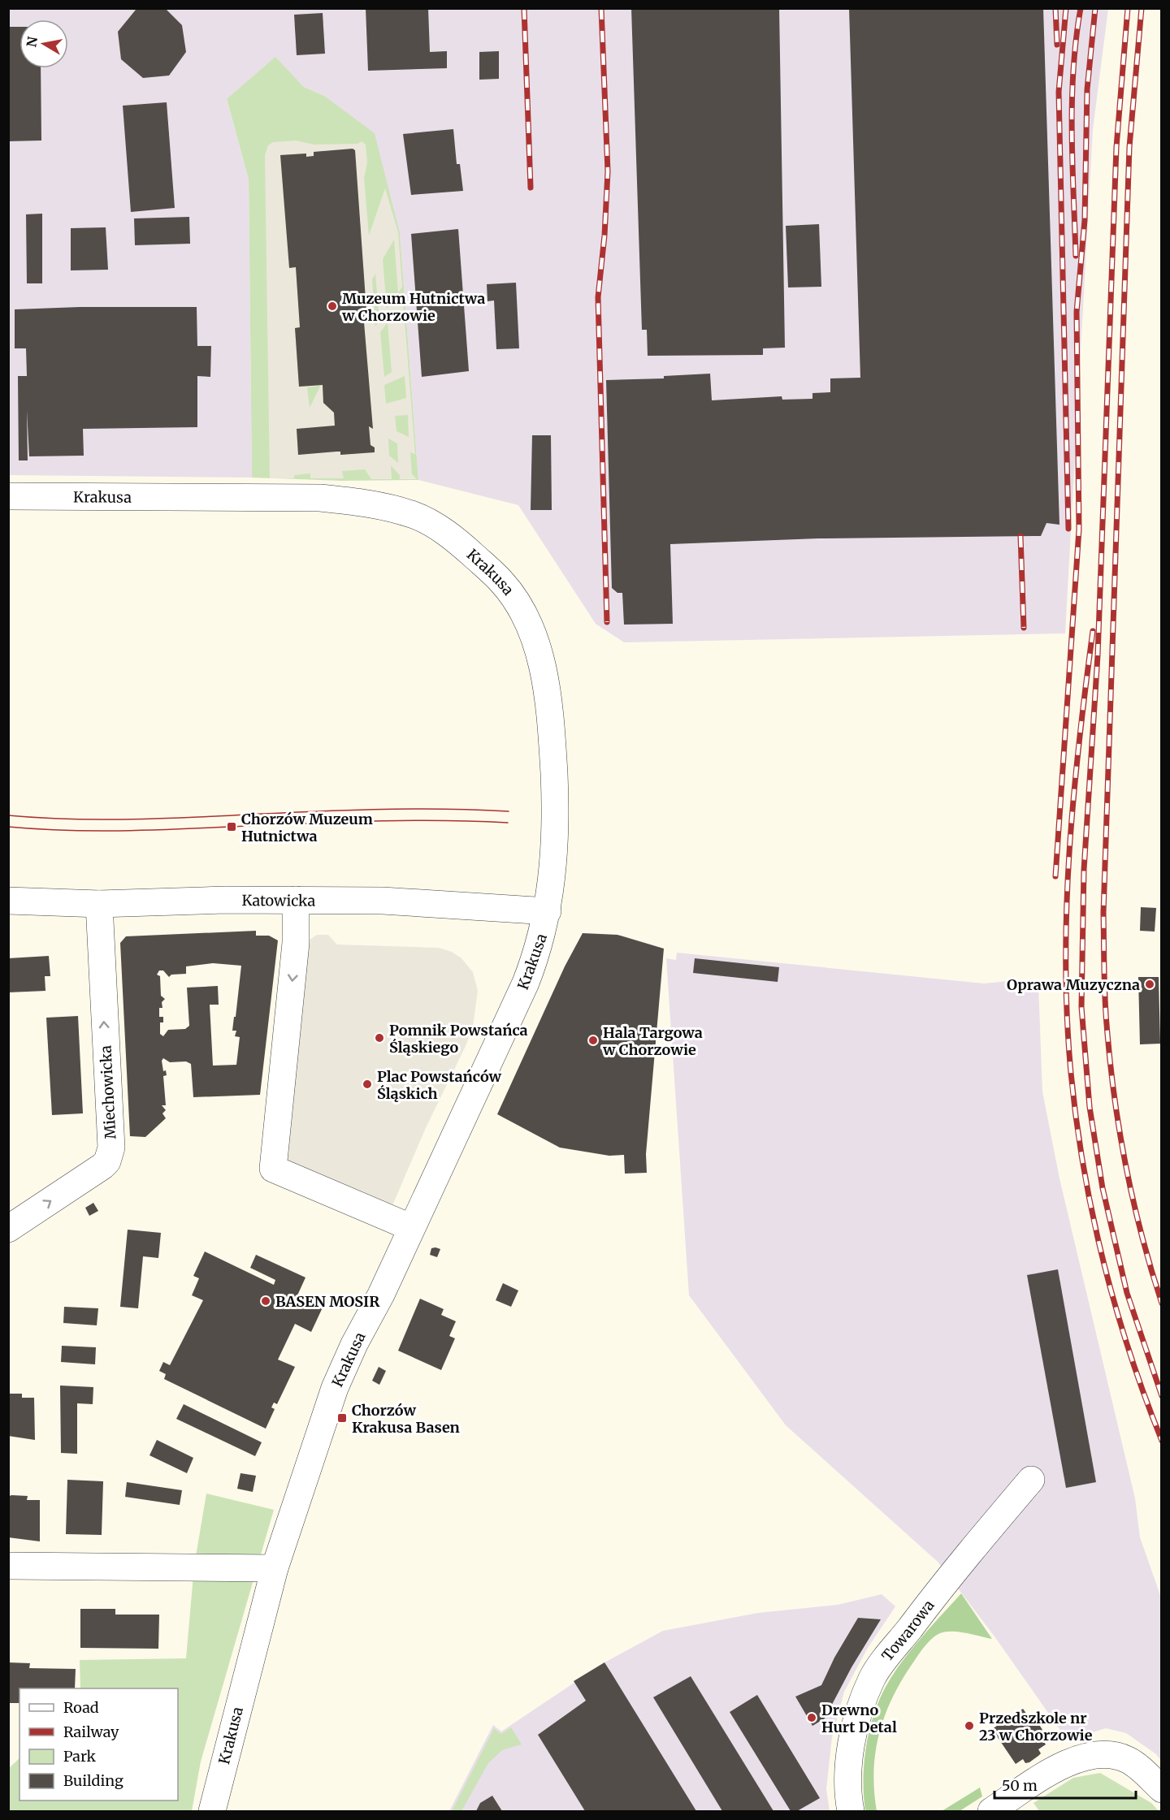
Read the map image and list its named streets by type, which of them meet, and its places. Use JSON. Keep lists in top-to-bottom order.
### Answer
{
  "streets": {
    "street": [
      "Krakusa",
      "Katowicka",
      "Miechowicka",
      "Towarowa"
    ]
  },
  "crossings": [
    ["Krakusa", "Katowicka"],
    ["Katowicka", "Miechowicka"]
  ],
  "one_way": ["Miechowicka"],
  "places": {
    "other": [
      "Muzeum Hutnictwa w Chorzowie",
      "Oprawa Muzyczna",
      "Pomnik Powstańca Śląskiego",
      "Hala Targowa w Chorzowie",
      "Plac Powstańców Śląskich",
      "BASEN MOSIR",
      "Drewno Hurt Detal",
      "Przedszkole nr 23 w Chorzowie"
    ],
    "transit": ["Chorzów Muzeum Hutnictwa", "Chorzów Krakusa Basen"]
  },
  "legend": [
    "Road",
    "Railway",
    "Park",
    "Building"
  ],
  "scale_bar": "50 m",
  "north": "left"
}
